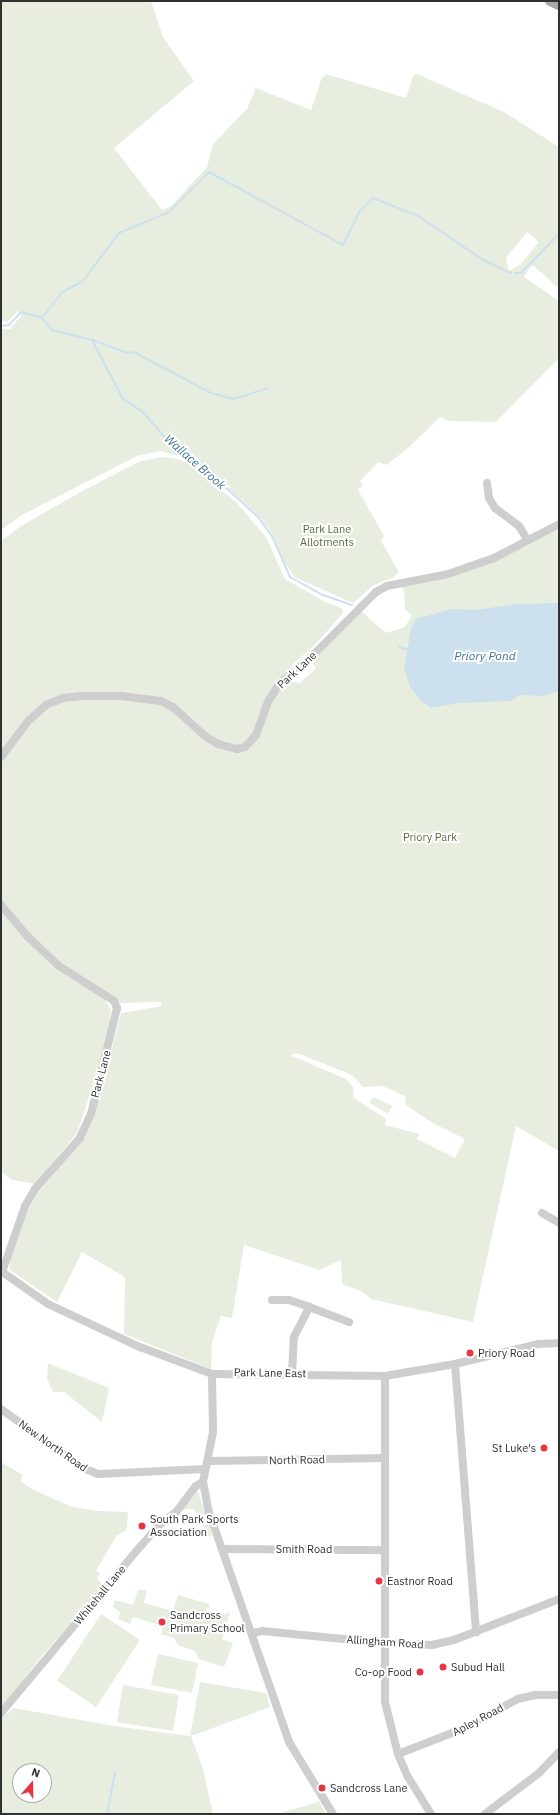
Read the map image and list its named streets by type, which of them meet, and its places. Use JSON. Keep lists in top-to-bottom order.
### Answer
{
  "streets": {
    "street": [
      "Park Lane",
      "Park Lane East",
      "New North Road",
      "North Road",
      "Smith Road",
      "Whitehall Lane",
      "Allingham Road",
      "Apley Road"
    ]
  },
  "crossings": [
    ["Park Lane", "Park Lane East"]
  ],
  "water": ["Wallace Brook", "Priory Pond"],
  "parks": ["Park Lane Allotments", "Priory Park"],
  "places": [
    "Priory Road",
    "St Luke's",
    "South Park Sports Association",
    "Eastnor Road",
    "Sandcross Primary School",
    "Subud Hall",
    "Co-op Food",
    "Sandcross Lane"
  ],
  "north": "top"
}
